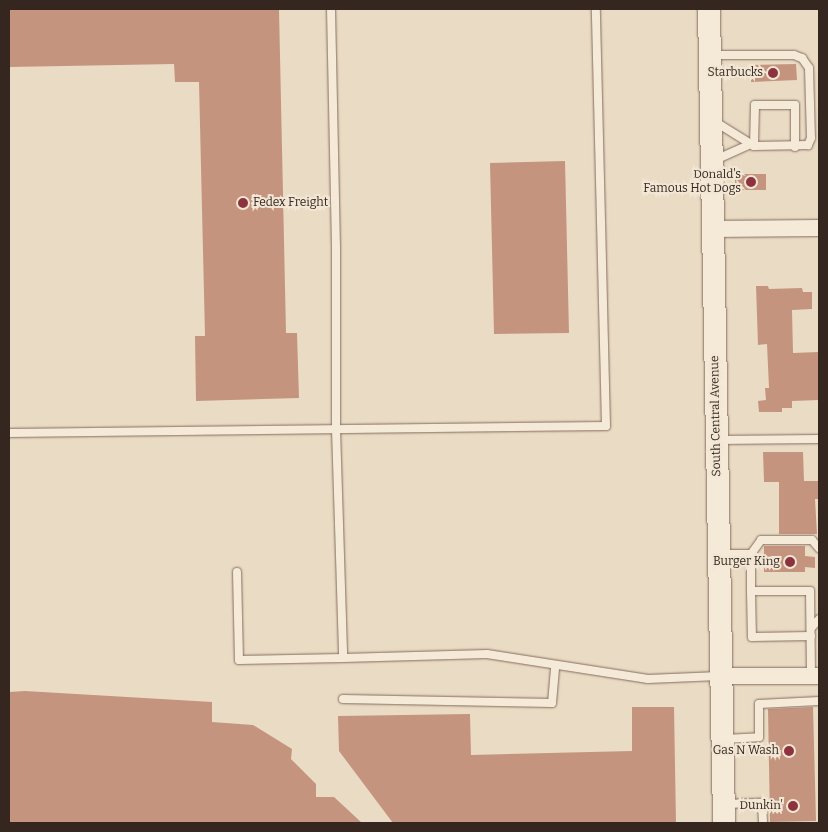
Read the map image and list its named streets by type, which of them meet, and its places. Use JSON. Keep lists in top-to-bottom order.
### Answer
{
  "streets": {
    "main road": ["South Central Avenue"]
  },
  "places": [
    "Starbucks",
    "Donald's Famous Hot Dogs",
    "Fedex Freight",
    "Burger King",
    "Gas N Wash",
    "Dunkin'"
  ]
}
